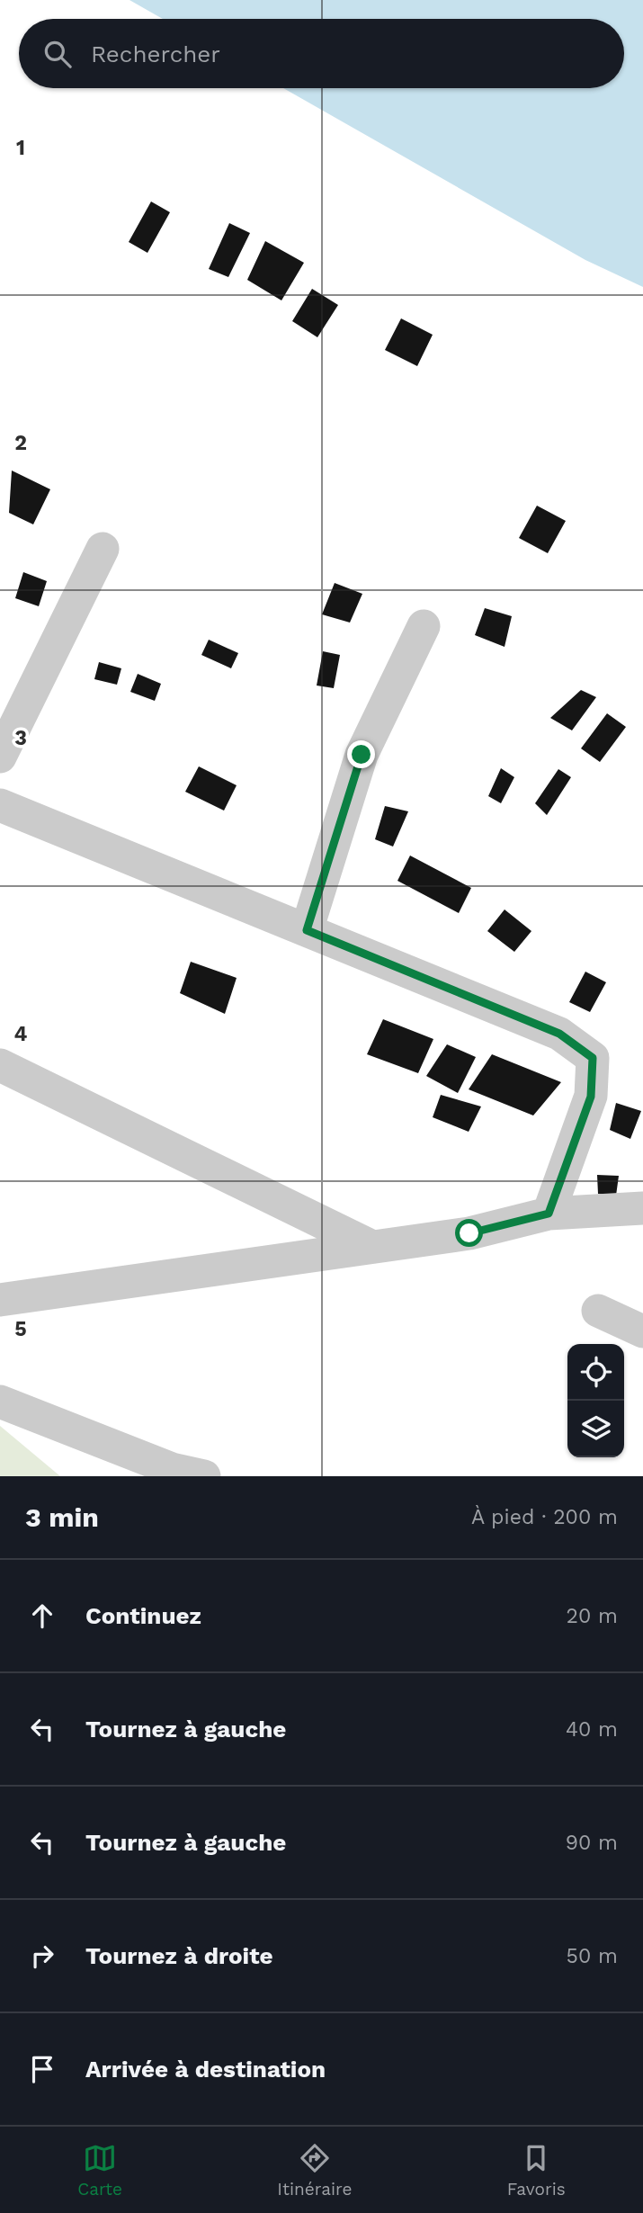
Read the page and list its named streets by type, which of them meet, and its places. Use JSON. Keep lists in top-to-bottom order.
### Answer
{
  "page": {
    "search": "Rechercher",
    "heading": ["3 min", "À pied · 200 m"],
    "list": [
      ["Continuez", "20 m"],
      ["Tournez à gauche", "40 m"],
      ["Tournez à gauche", "90 m"],
      ["Tournez à droite", "50 m"],
      "Arrivée à destination"
    ],
    "nav": ["Carte", "Itinéraire", "Favoris"]
  },
  "grid": {
    "rows": [
      "1",
      "2",
      "3",
      "4",
      "5"
    ]
  }
}
